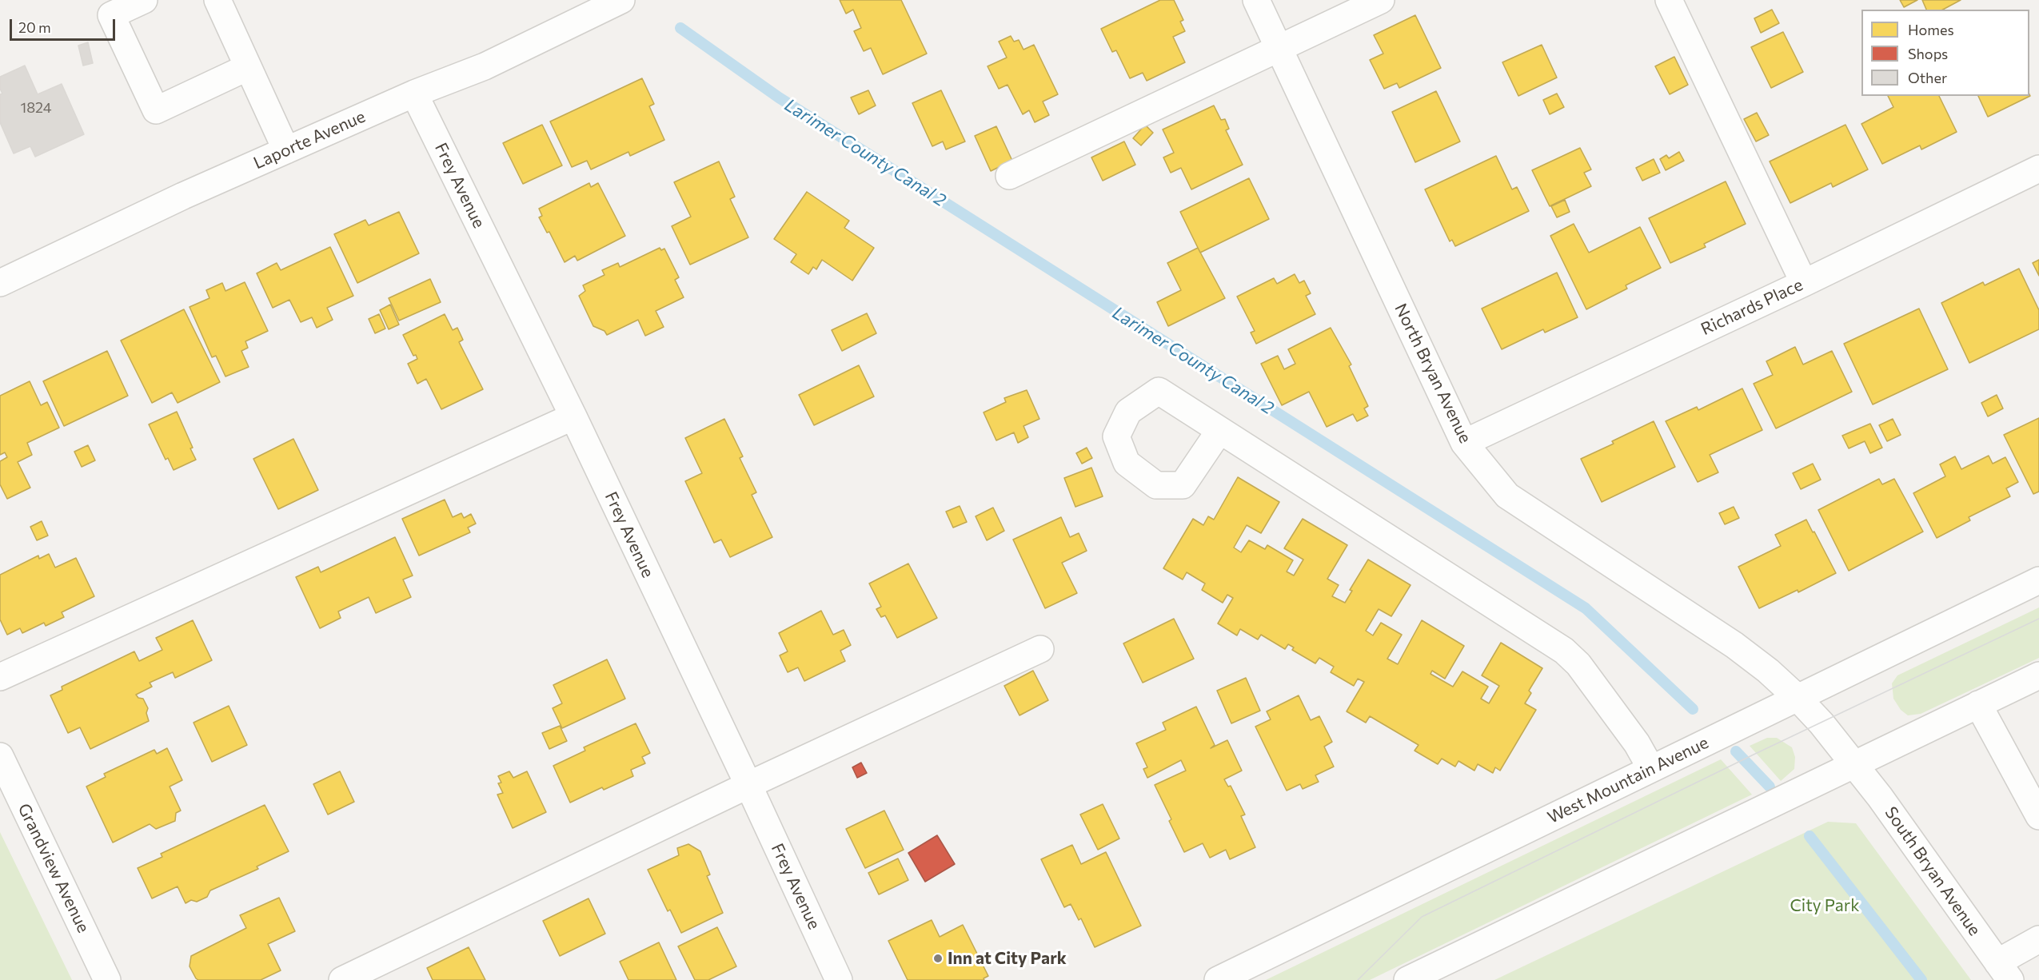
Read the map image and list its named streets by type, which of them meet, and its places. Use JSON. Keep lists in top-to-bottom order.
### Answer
{
  "streets": {
    "street": [
      "Laporte Avenue",
      "Frey Avenue",
      "Richards Place",
      "North Bryan Avenue",
      "West Mountain Avenue",
      "Grandview Avenue",
      "South Bryan Avenue"
    ]
  },
  "crossings": [
    ["Laporte Avenue", "Frey Avenue"],
    ["Richards Place", "North Bryan Avenue"],
    ["North Bryan Avenue", "West Mountain Avenue"],
    ["North Bryan Avenue", "South Bryan Avenue"]
  ],
  "water": ["Larimer County Canal 2"],
  "parks": ["City Park"],
  "places": ["Inn at City Park"],
  "house_numbers": ["1824"],
  "legend": ["Homes", "Shops", "Other"],
  "scale_bar": "20 m"
}
